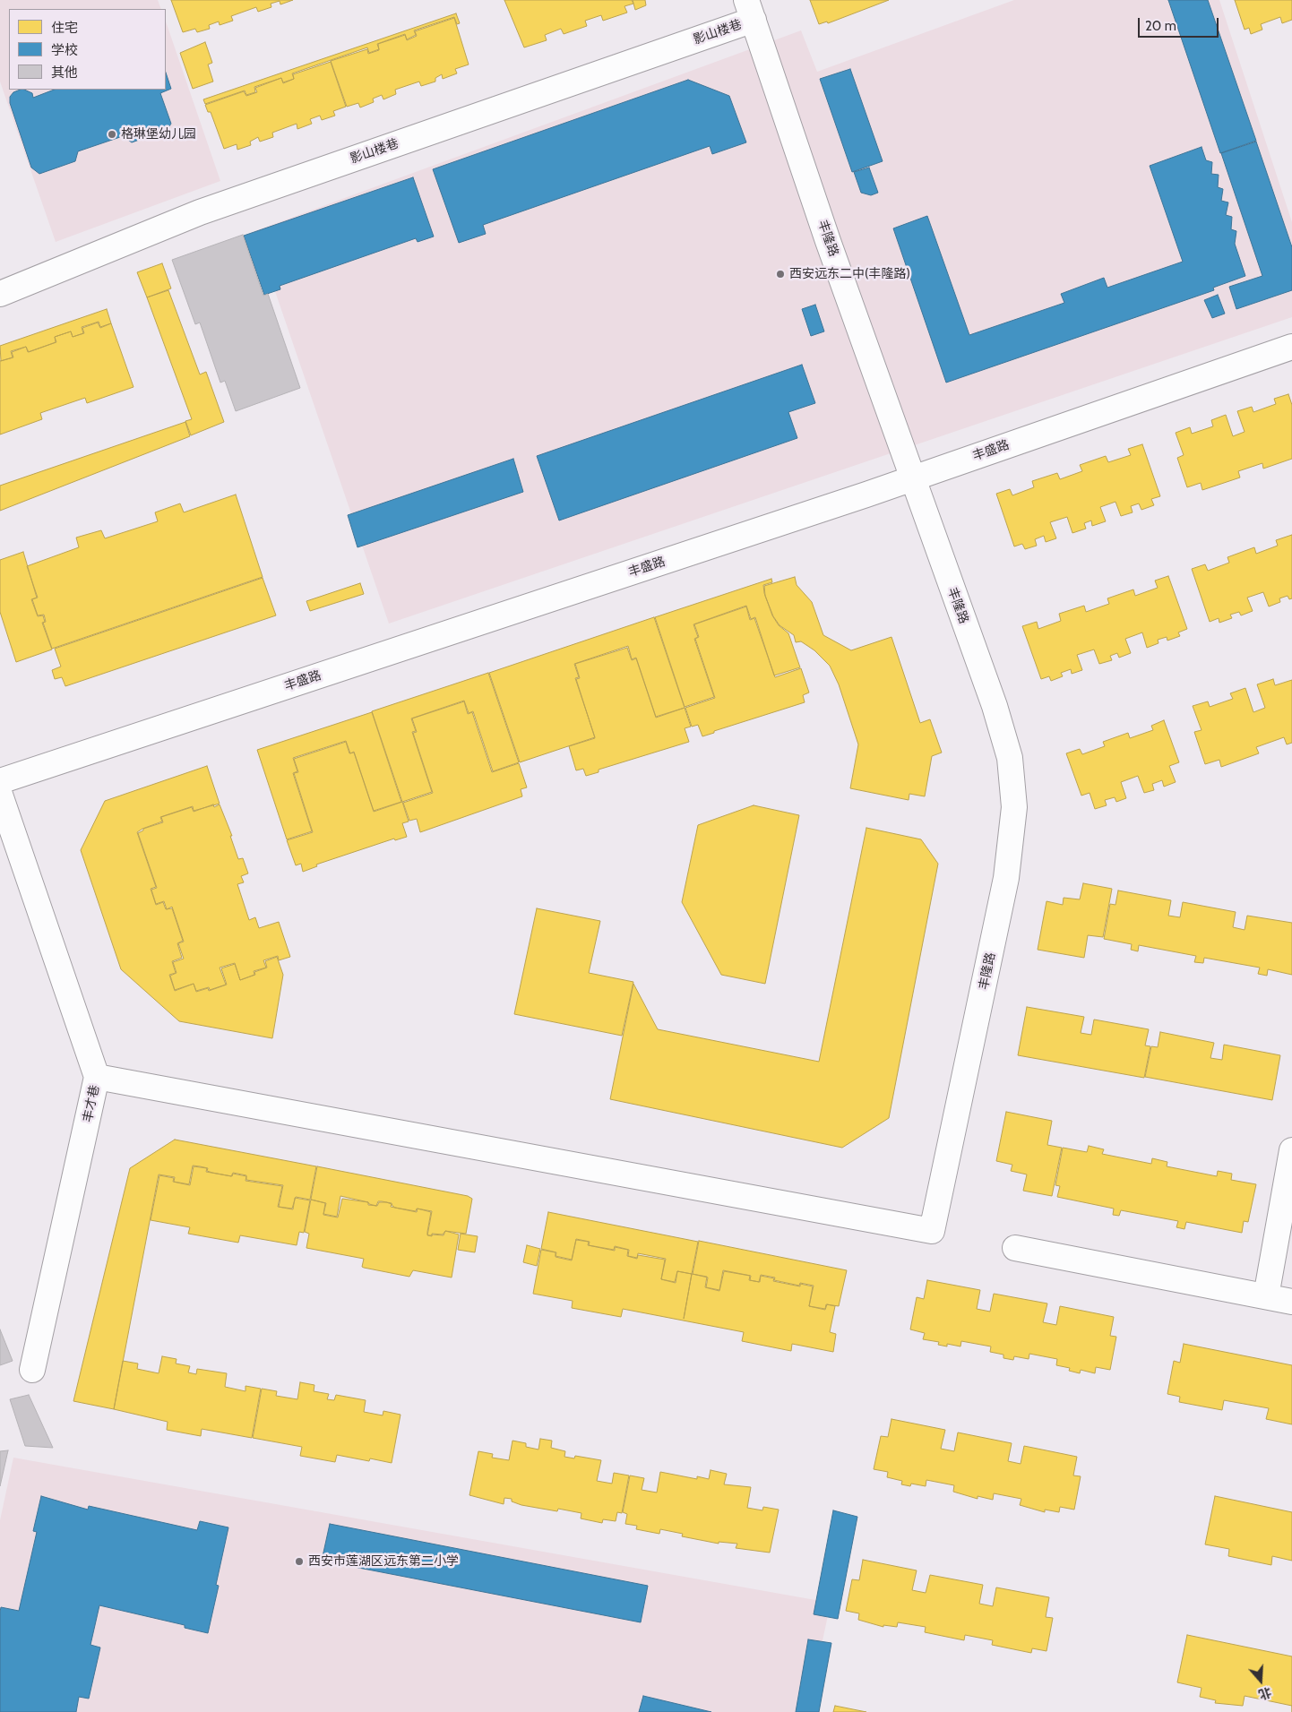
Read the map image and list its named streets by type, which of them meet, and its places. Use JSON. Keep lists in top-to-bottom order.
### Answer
{
  "streets": {
    "street": [
      "影山楼巷",
      "丰隆路",
      "丰盛路",
      "丰才巷"
    ]
  },
  "crossings": [
    ["影山楼巷", "丰隆路"],
    ["丰隆路", "丰盛路"],
    ["丰隆路", "丰才巷"]
  ],
  "places": ["格琳堡幼儿园", "西安远东二中(丰隆路)", "西安市莲湖区远东第二小学"],
  "legend": ["住宅", "学校", "其他"],
  "scale_bar": "20 m",
  "north": "bottom"
}
